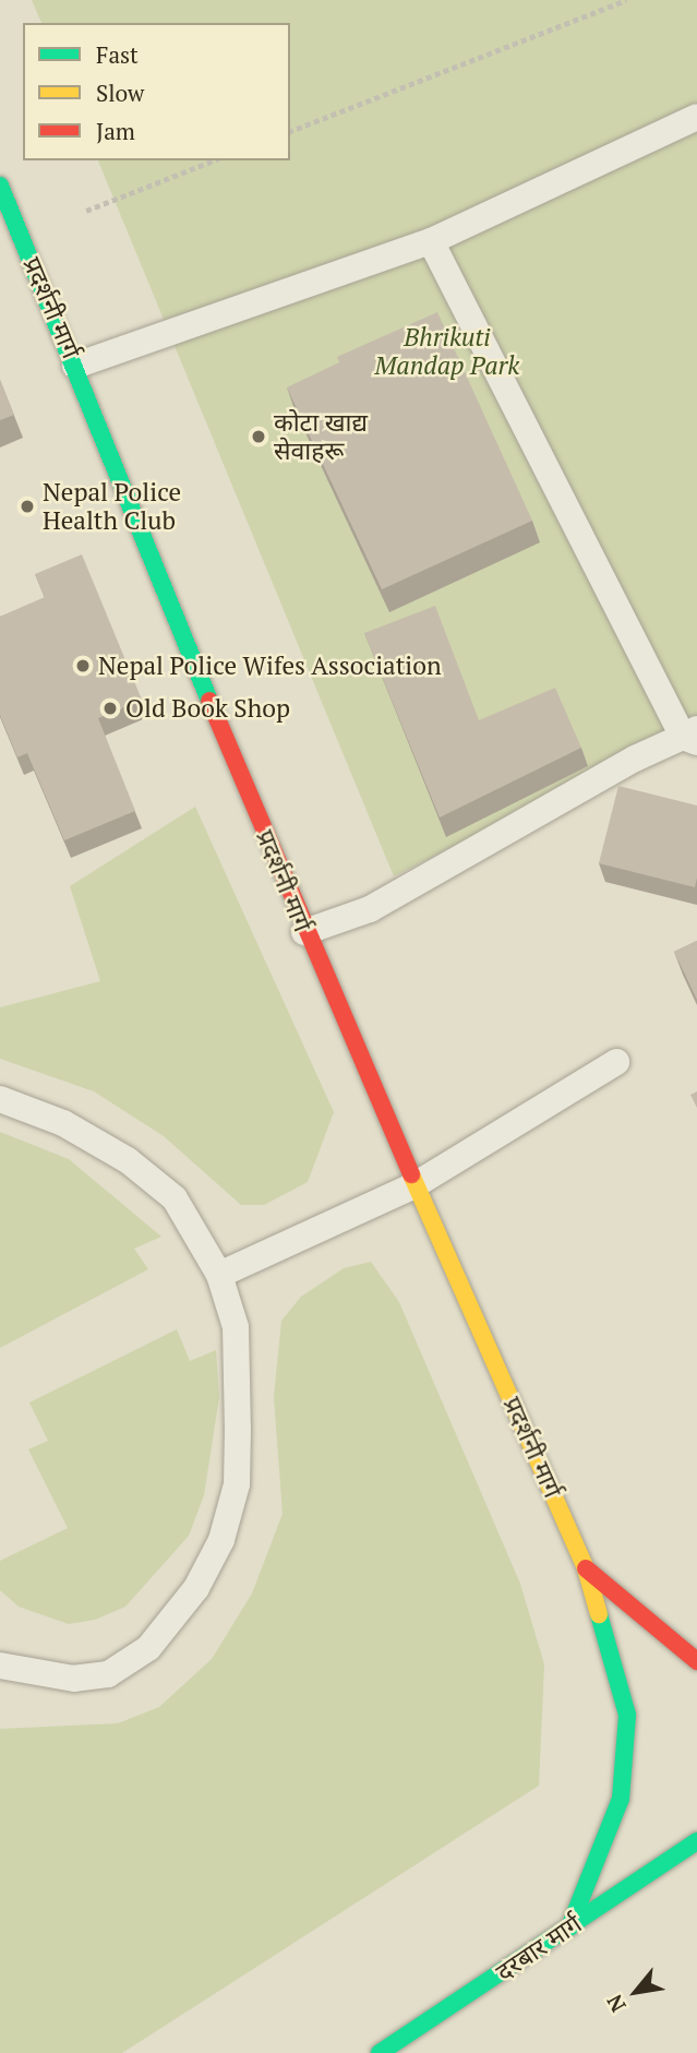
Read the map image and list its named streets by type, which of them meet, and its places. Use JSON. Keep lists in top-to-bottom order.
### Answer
{
  "streets": {
    "main road": ["प्रदर्शनी मार्ग", "दरबार मार्ग"]
  },
  "crossings": [
    ["प्रदर्शनी मार्ग", "दरबार मार्ग"]
  ],
  "parks": ["Bhrikuti Mandap Park"],
  "places": [
    "कोटा खाद्य सेवाहरू",
    "Nepal Police Health Club",
    "Nepal Police Wifes Association",
    "Old Book Shop"
  ],
  "legend": ["Fast", "Slow", "Jam"],
  "north": "bottom left"
}
